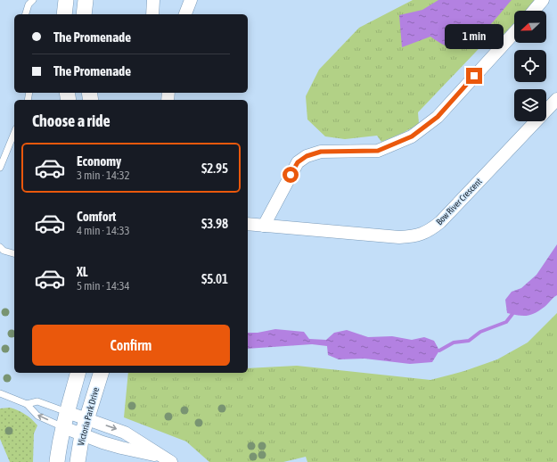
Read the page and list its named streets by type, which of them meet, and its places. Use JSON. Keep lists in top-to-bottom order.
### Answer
{
  "streets": {
    "street": ["Bow River Crescent", "Victoria Park Drive"]
  },
  "north": "left",
  "page": {
    "banner": ["The Promenade", "The Promenade"],
    "bubble": "1 min",
    "heading": "Choose a ride",
    "list": [
      {
        "name": "Economy",
        "note": "3 min · 14:32",
        "value": "$2.95"
      },
      {
        "name": "Comfort",
        "note": "4 min · 14:33",
        "value": "$3.98"
      },
      {
        "name": "XL",
        "note": "5 min · 14:34",
        "value": "$5.01"
      }
    ],
    "buttons": "Confirm"
  }
}
